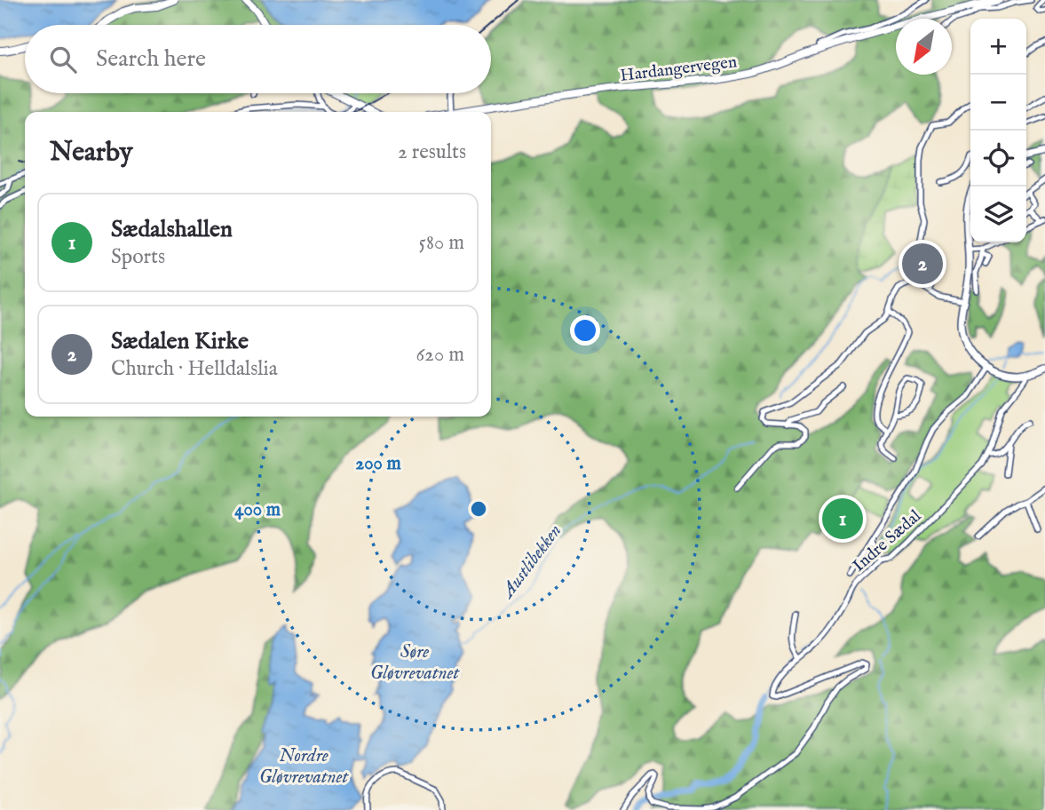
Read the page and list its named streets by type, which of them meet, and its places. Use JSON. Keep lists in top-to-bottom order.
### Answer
{
  "streets": {
    "main road": ["Hardangervegen"],
    "street": ["Indre Sædal"]
  },
  "water": ["Austlibekken", "Søre Gløvrevatnet", "Nordre Gløvrevatnet"],
  "north": "bottom left",
  "page": {
    "map_buttons": ["+", "−"],
    "search": "Search here",
    "heading": ["Nearby", "2 results"],
    "list": [
      {
        "mark": "1",
        "name": "Sædalshallen",
        "note": "Sports",
        "value": "580 m"
      },
      {
        "mark": "2",
        "name": "Sædalen Kirke",
        "note": "Church · Helldalslia",
        "value": "620 m"
      }
    ],
    "pins": ["2", "1"]
  },
  "rings": ["200 m", "400 m"]
}
